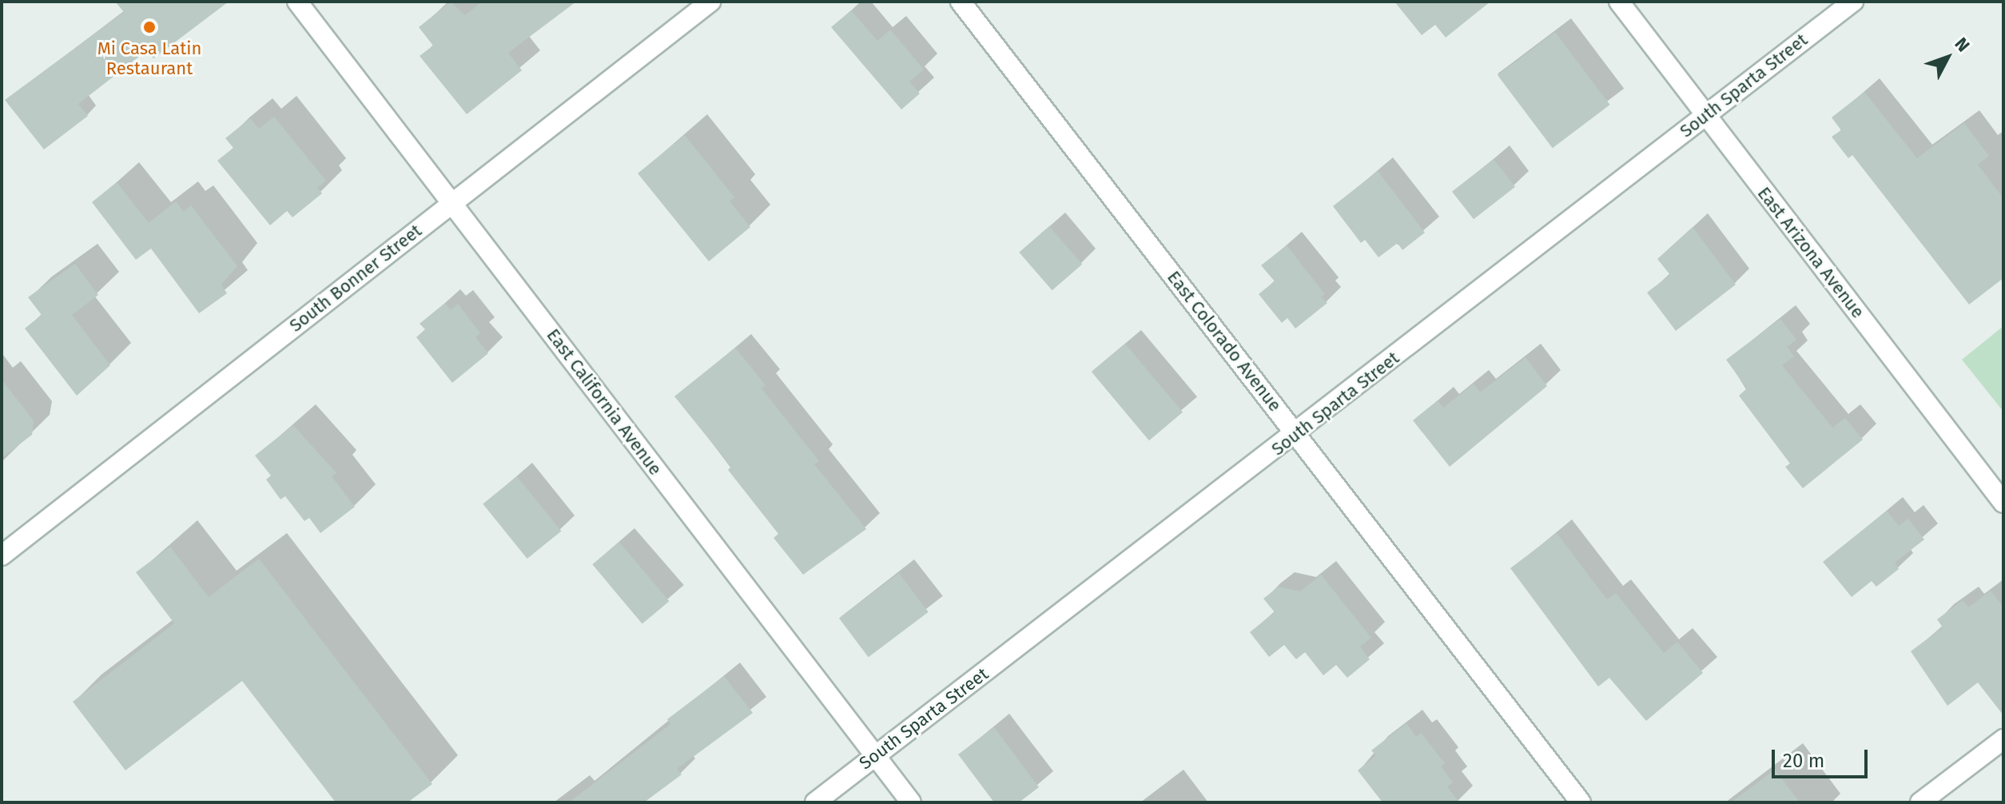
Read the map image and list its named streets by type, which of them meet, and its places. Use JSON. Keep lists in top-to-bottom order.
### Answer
{
  "streets": {
    "street": [
      "South Sparta Street",
      "East Arizona Avenue",
      "South Bonner Street",
      "East Colorado Avenue",
      "East California Avenue"
    ]
  },
  "crossings": [
    ["South Sparta Street", "East Arizona Avenue"],
    ["South Sparta Street", "East Colorado Avenue"],
    ["South Sparta Street", "East California Avenue"],
    ["South Bonner Street", "East California Avenue"]
  ],
  "places": ["Mi Casa Latin Restaurant"],
  "scale_bar": "20 m",
  "north": "top right"
}
